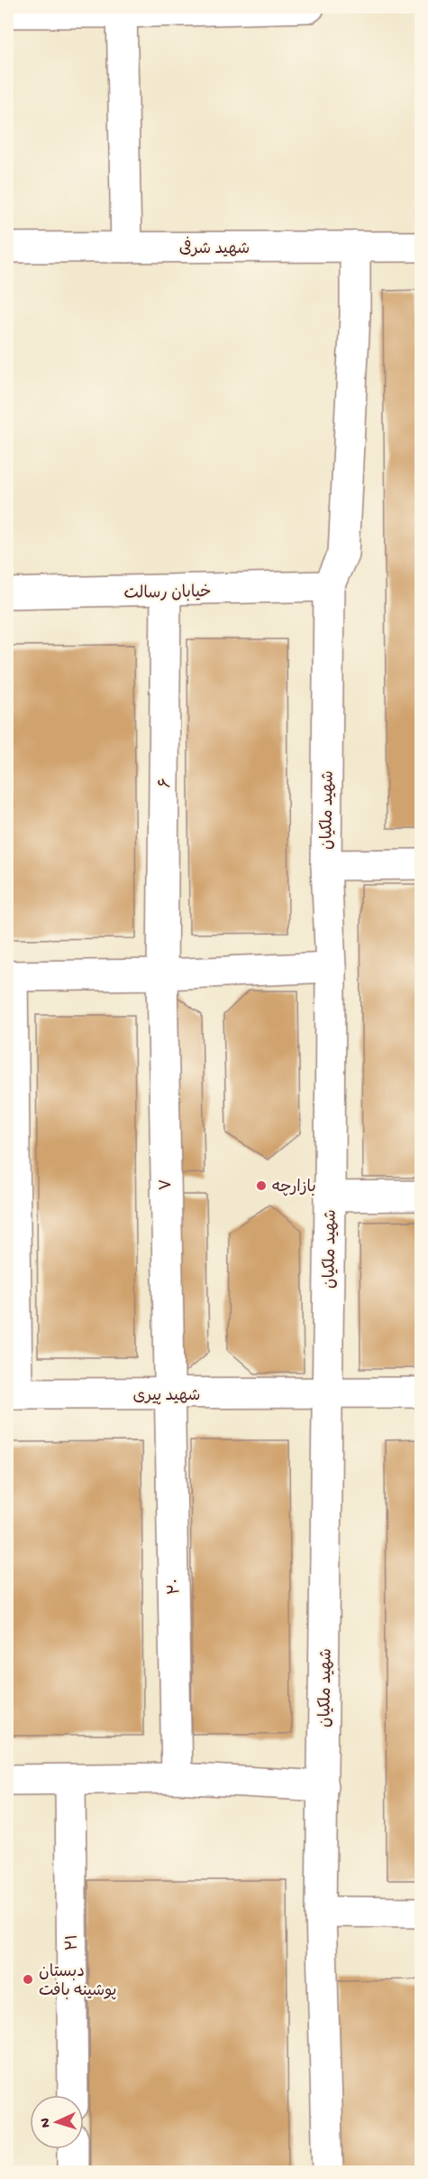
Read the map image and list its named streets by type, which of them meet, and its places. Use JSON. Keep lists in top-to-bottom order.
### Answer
{
  "streets": {
    "street": [
      "شهید شرفی",
      "خیابان رسالت",
      "۶",
      "شهید ملکیان",
      "۷",
      "شهید پیری",
      "۲۰",
      "۲۱"
    ]
  },
  "crossings": [
    ["خیابان رسالت", "۶"],
    ["خیابان رسالت", "شهید ملکیان"],
    ["۶", "۷"],
    ["شهید ملکیان", "شهید پیری"],
    ["۷", "شهید پیری"],
    ["۷", "۲۰"],
    ["شهید پیری", "۲۰"]
  ],
  "places": ["بازارچه", "دبستان پوشینه بافت"],
  "north": "left"
}
